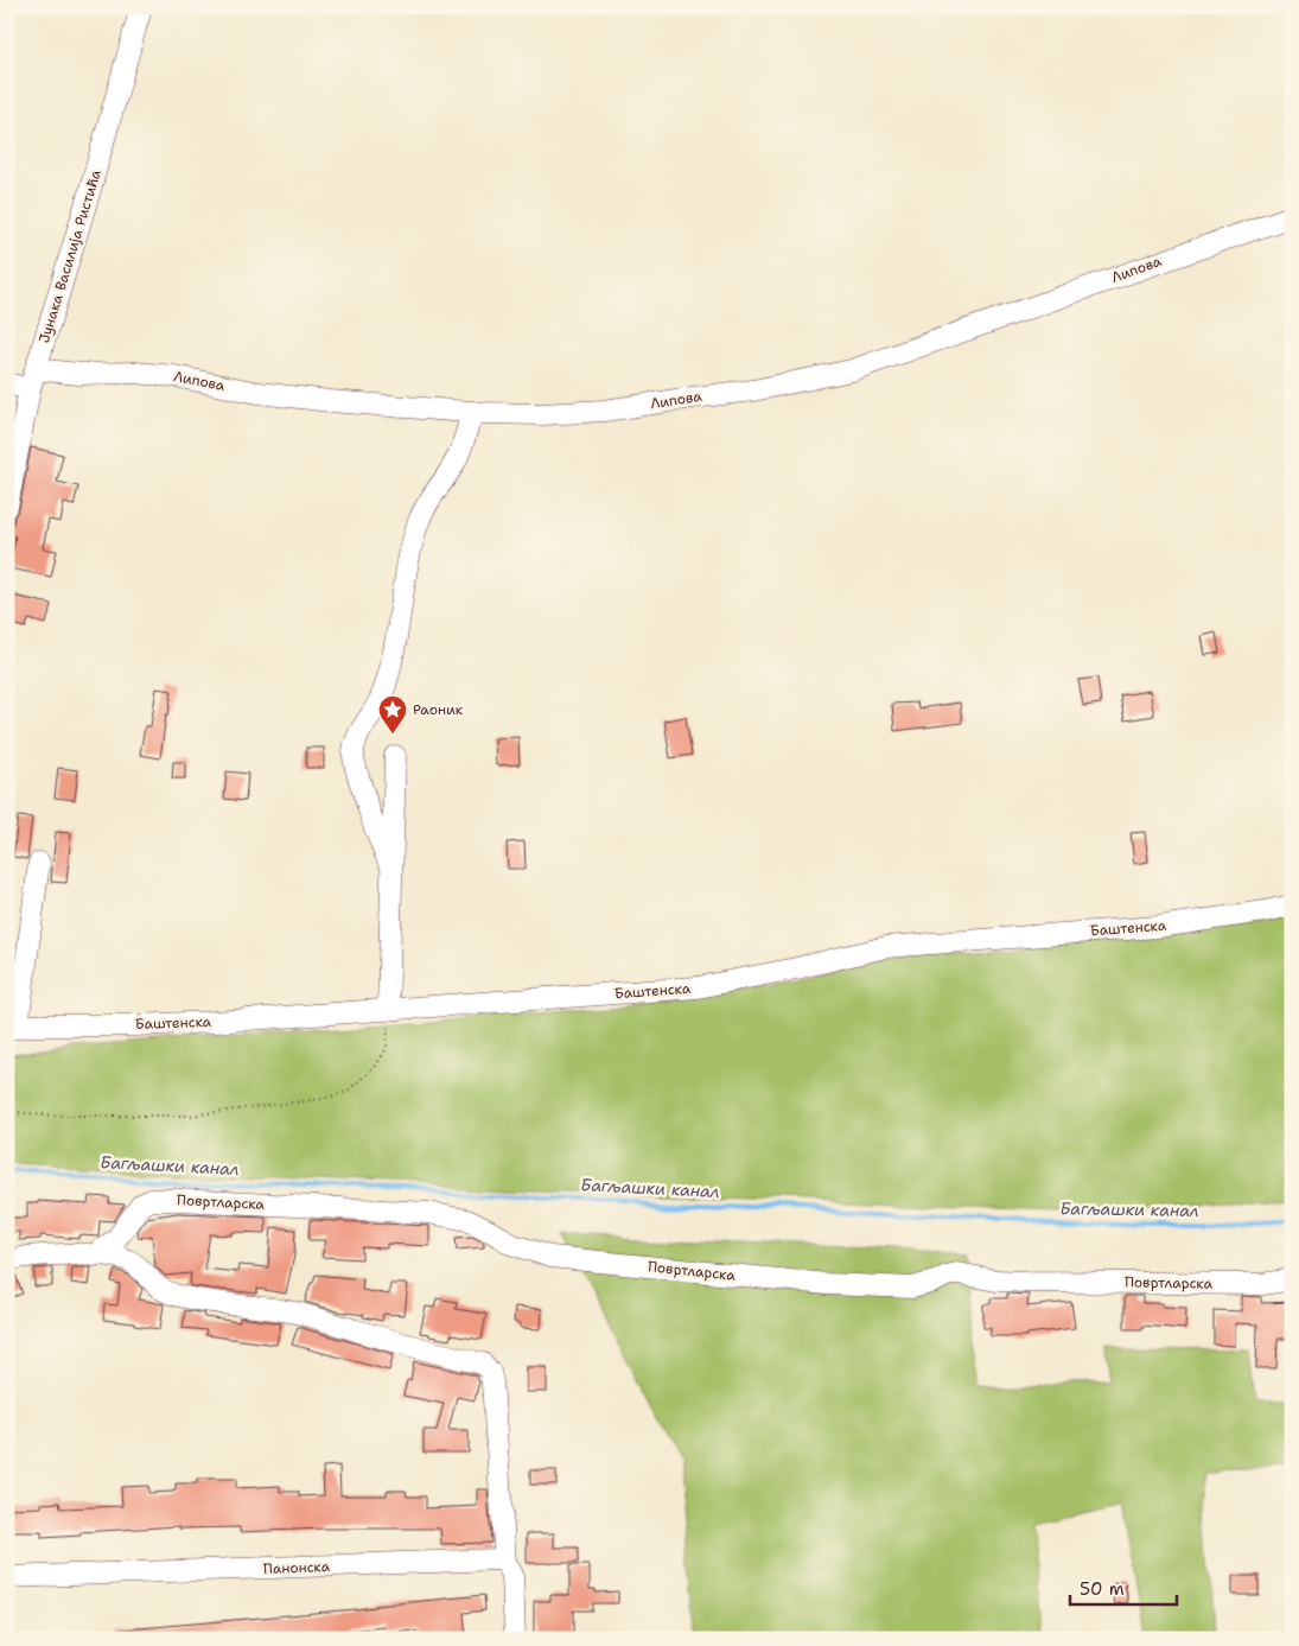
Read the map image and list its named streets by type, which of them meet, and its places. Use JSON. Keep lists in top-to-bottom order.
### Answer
{
  "streets": {
    "street": [
      "Јунака Василија Ристића",
      "Липова",
      "Баштенска",
      "Повртларска",
      "Панонска"
    ]
  },
  "crossings": [
    ["Јунака Василија Ристића", "Липова"]
  ],
  "water": ["Багљашки канал"],
  "places": {
    "place": ["Раоник"]
  },
  "scale_bar": "50 m"
}
